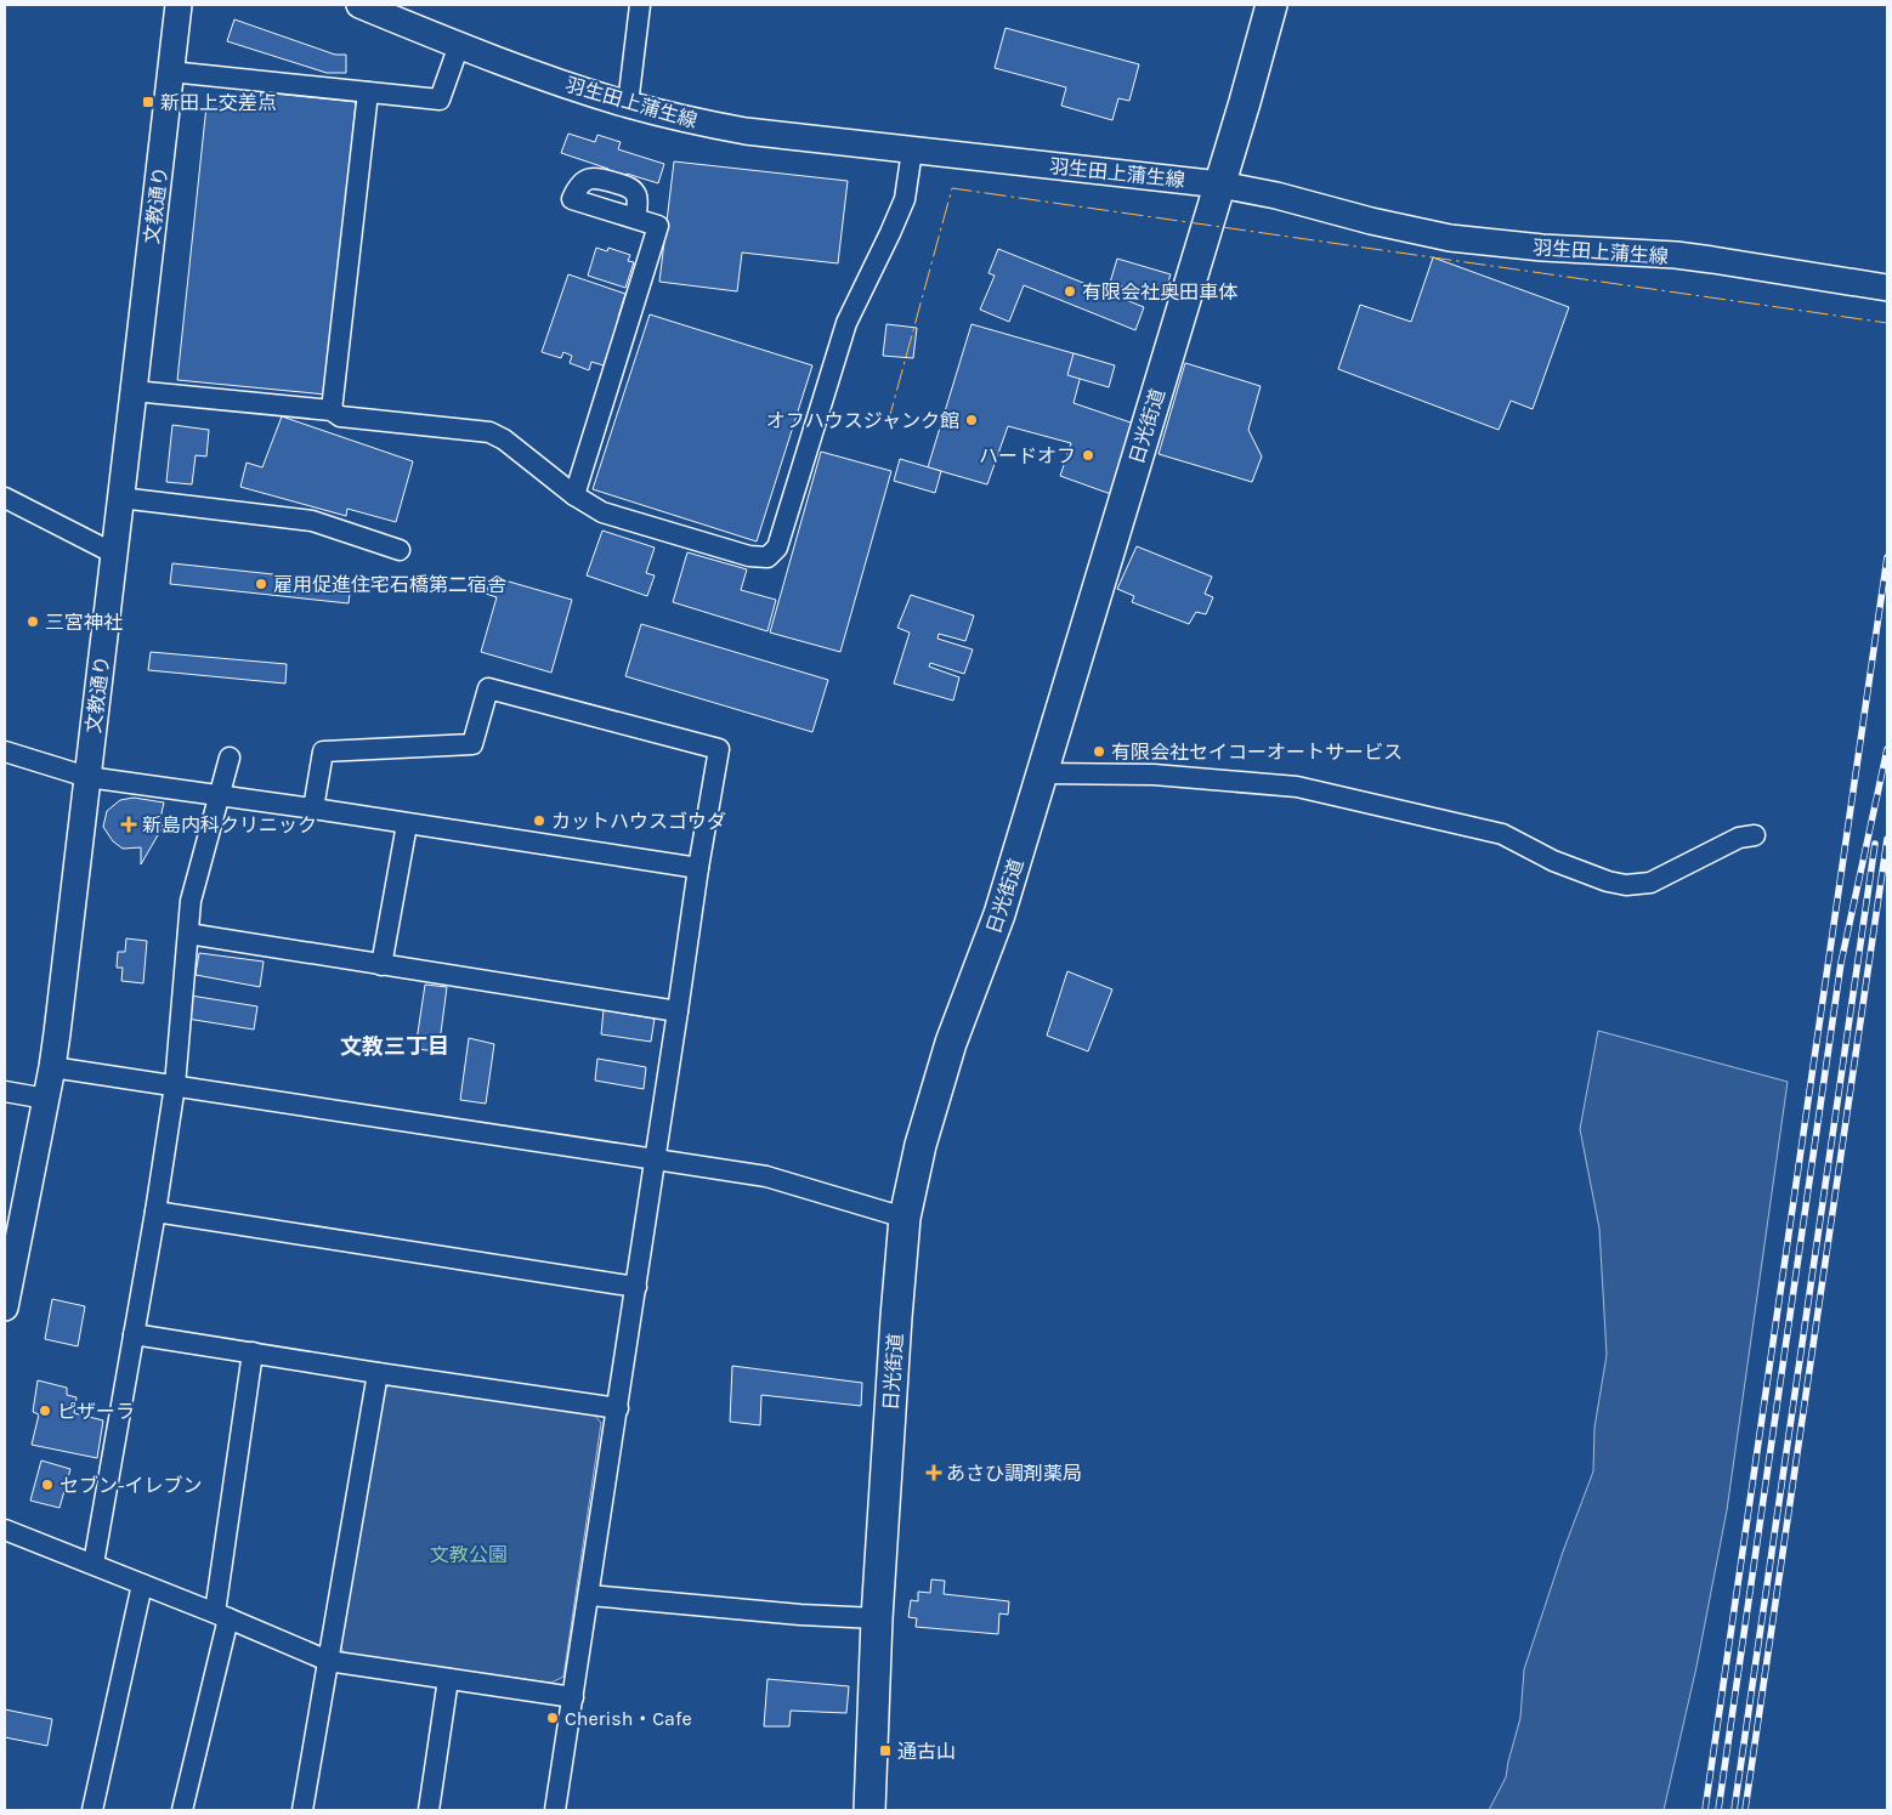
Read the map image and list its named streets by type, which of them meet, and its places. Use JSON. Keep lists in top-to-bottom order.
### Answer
{
  "streets": {
    "highway": ["日光街道"],
    "main road": ["羽生田上蒲生線", "文教通り"]
  },
  "crossings": [
    ["羽生田上蒲生線", "日光街道"]
  ],
  "districts": ["文教三丁目"],
  "parks": ["文教公園"],
  "places": {
    "transit": ["新田上交差点", "通古山"],
    "other": [
      "有限会社奥田車体",
      "オフハウスジャンク館",
      "ハードオフ",
      "雇用促進住宅石橋第二宿舎",
      "三宮神社",
      "有限会社セイコーオートサービス",
      "カットハウスゴウダ",
      "ピザーラ",
      "セブン-イレブン",
      "Cherish・Cafe"
    ],
    "health": ["新島内科クリニック", "あさひ調剤薬局"]
  }
}
